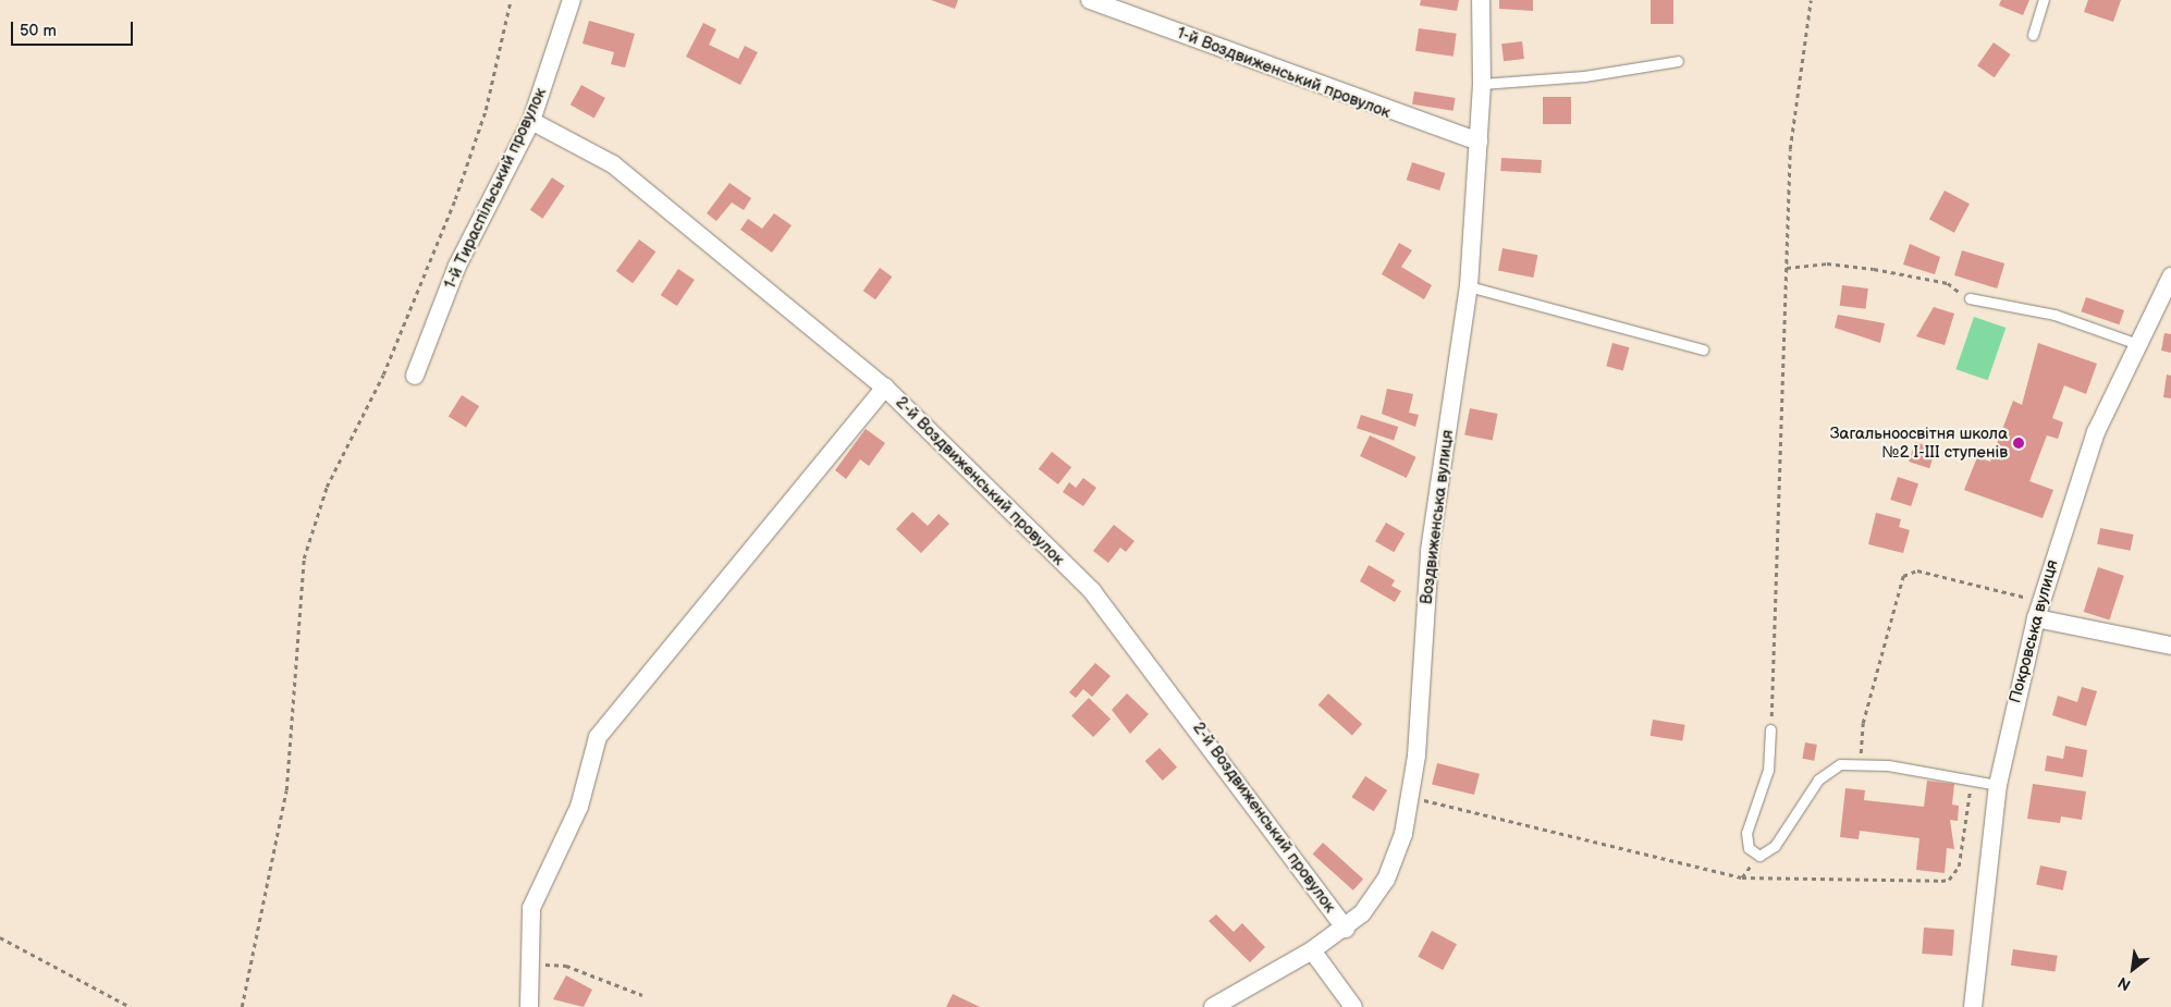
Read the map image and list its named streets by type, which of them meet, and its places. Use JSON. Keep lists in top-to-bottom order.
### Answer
{
  "streets": {
    "street": [
      "1-й Воздвиженський провулок",
      "1-й Тираспільський провулок",
      "2-й Воздвиженський провулок",
      "Воздвиженська вулиця",
      "Покровська вулиця"
    ]
  },
  "crossings": [
    ["1-й Воздвиженський провулок", "Воздвиженська вулиця"],
    ["1-й Тираспільський провулок", "2-й Воздвиженський провулок"],
    ["2-й Воздвиженський провулок", "Воздвиженська вулиця"]
  ],
  "places": ["Загальноосвітня школа №2 I-III ступенів"],
  "scale_bar": "50 m",
  "north": "bottom left"
}
